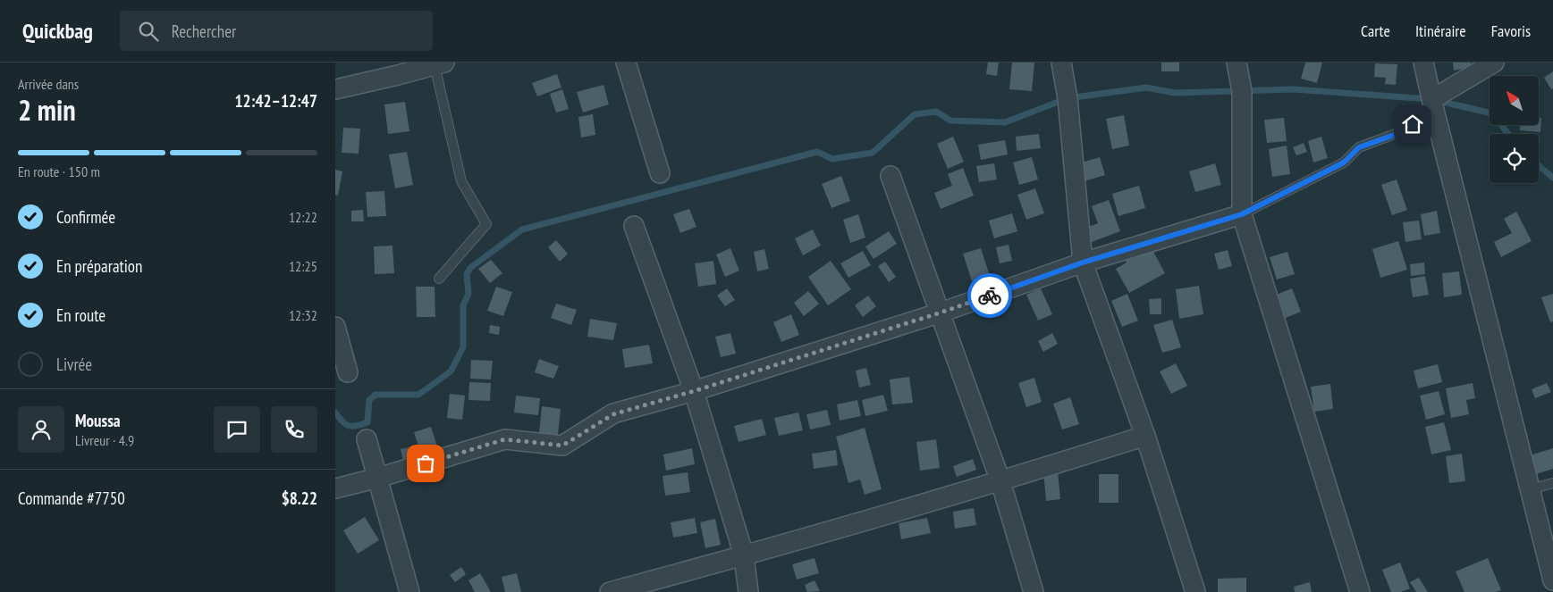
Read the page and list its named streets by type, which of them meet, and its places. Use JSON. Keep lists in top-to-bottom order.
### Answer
{
  "north": "top left",
  "page": {
    "header": "Quickbag",
    "search": "Rechercher",
    "nav": ["Carte", "Itinéraire", "Favoris"],
    "heading": ["2 min", "Arrivée dans", "12:42–12:47"],
    "panel": [
      "Moussa",
      "Livreur · 4.9",
      "Commande #7750",
      "$8.22"
    ],
    "bar": "En route · 150 m",
    "list": [
      ["Confirmée", "12:22"],
      ["En préparation", "12:25"],
      ["En route", "12:32"],
      "Livrée"
    ]
  }
}
